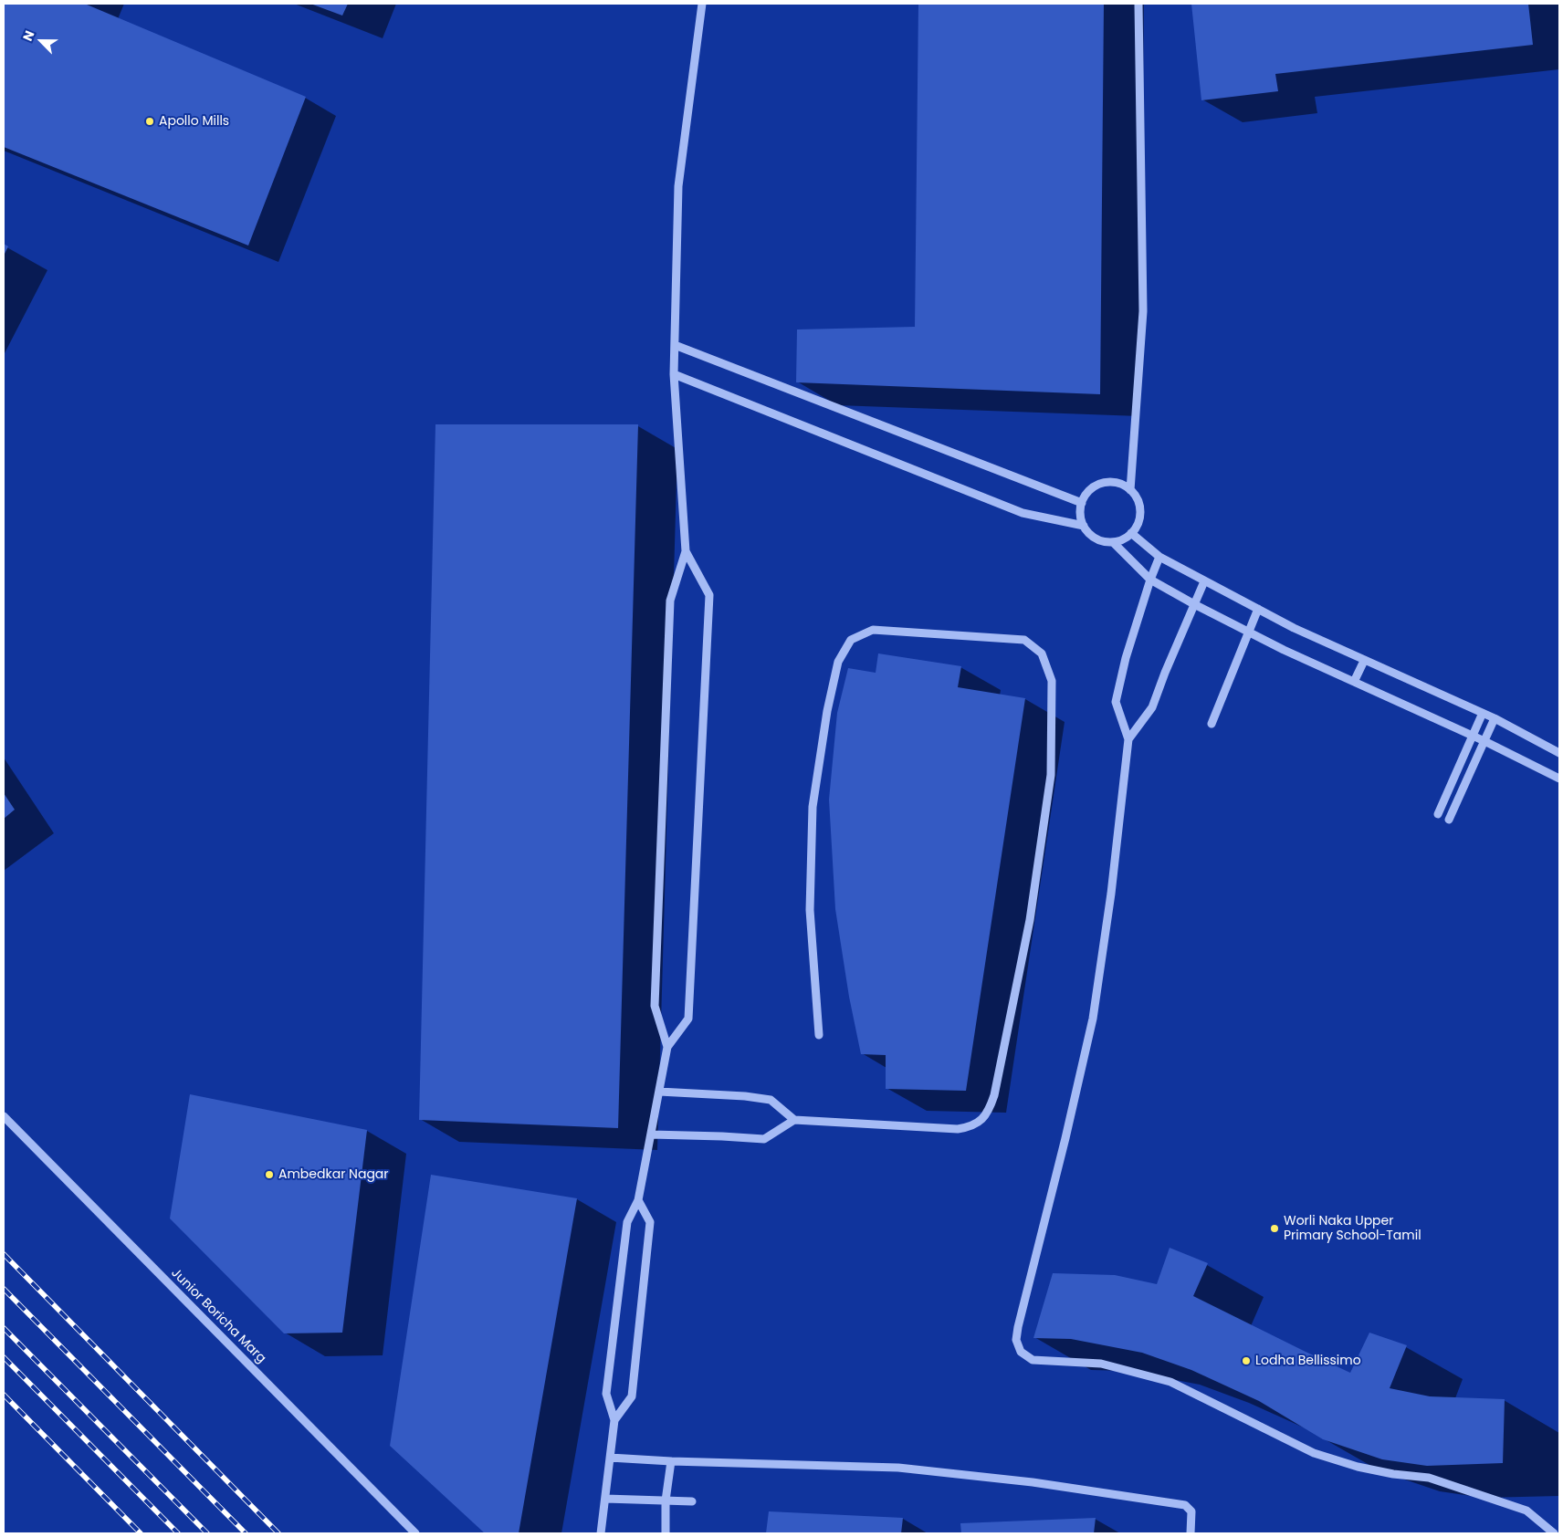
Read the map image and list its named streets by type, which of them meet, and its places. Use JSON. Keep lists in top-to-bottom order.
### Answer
{
  "streets": {
    "street": ["Junior Boricha Marg"]
  },
  "places": [
    "Apollo Mills",
    "Ambedkar Nagar",
    "Worli Naka Upper Primary School-Tamil",
    "Lodha Bellissimo"
  ],
  "north": "top left"
}
